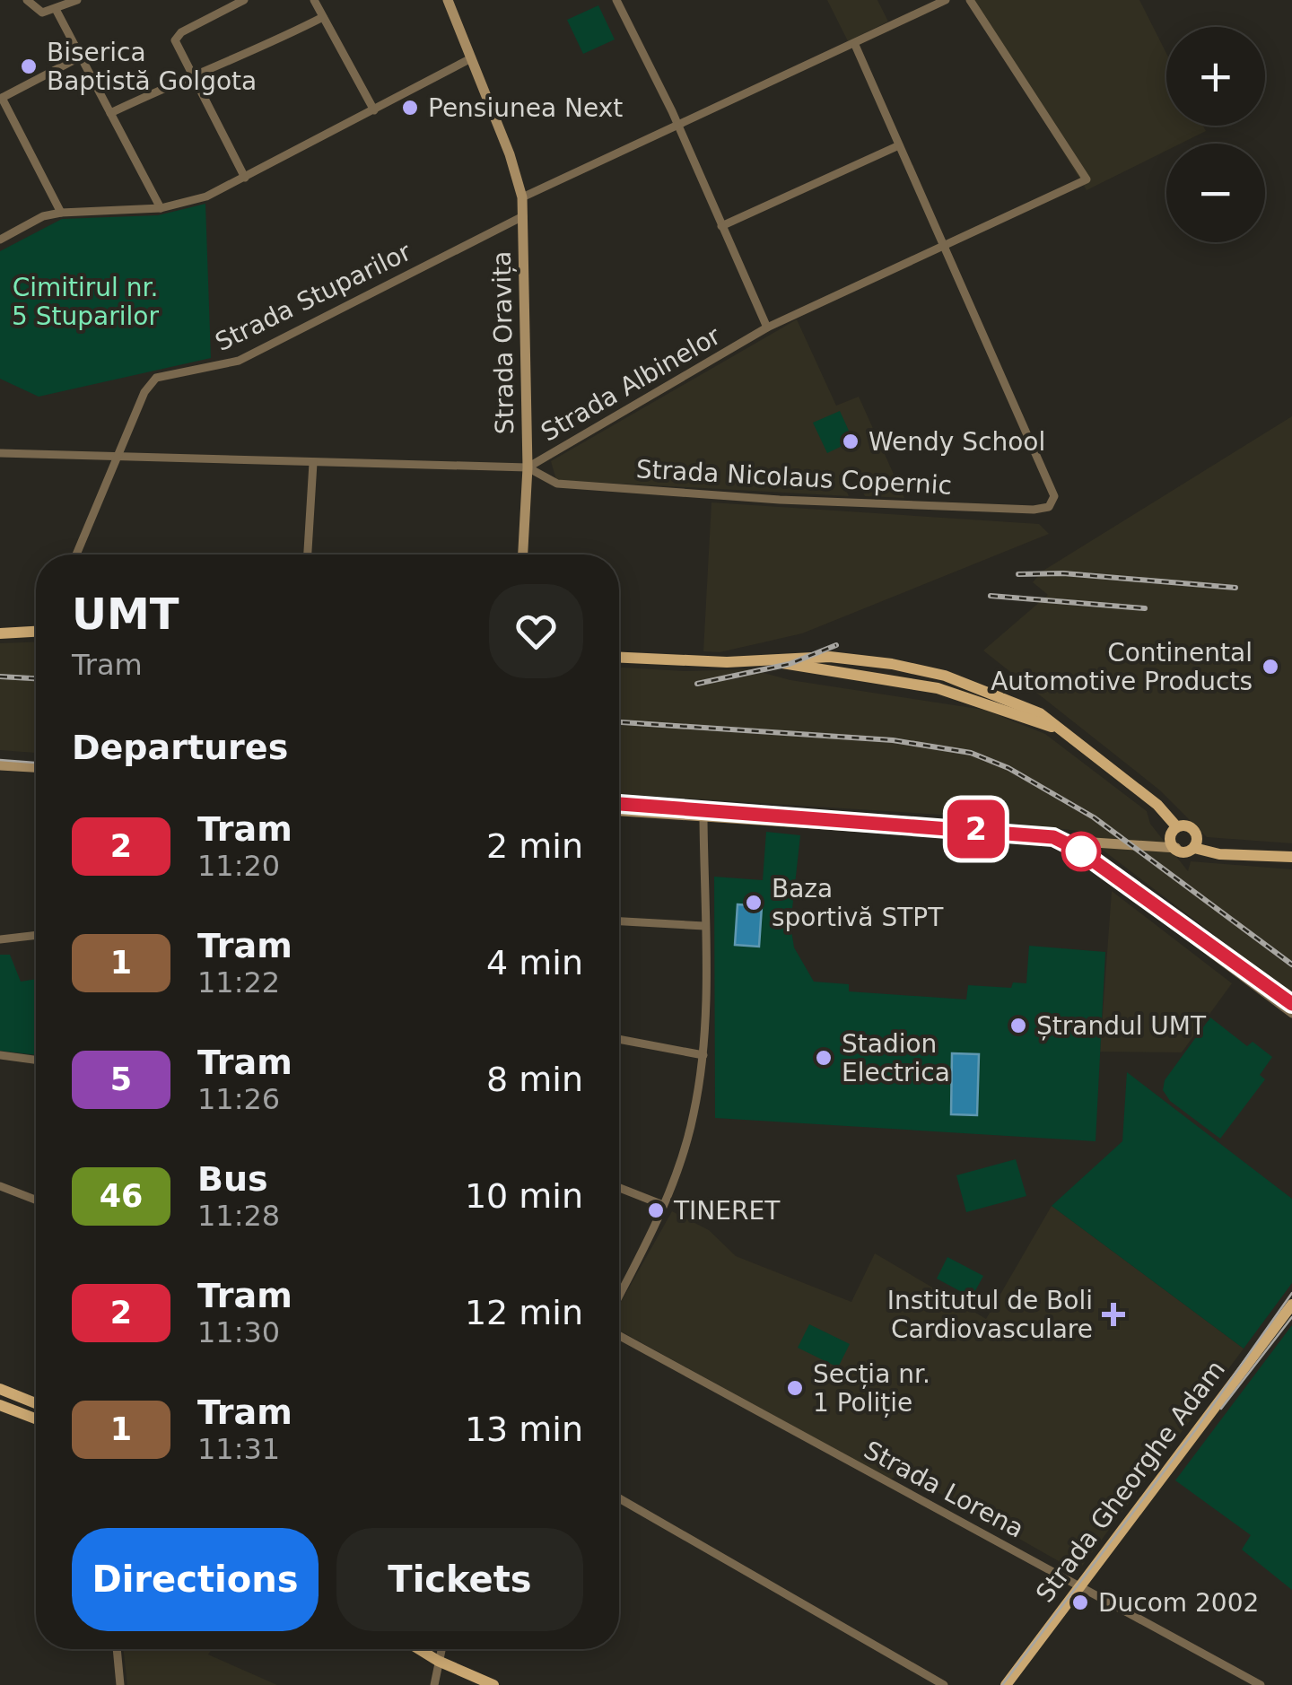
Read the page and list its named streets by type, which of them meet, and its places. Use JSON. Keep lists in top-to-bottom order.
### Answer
{
  "streets": {
    "main road": ["Strada Gheorghe Adam"],
    "street": [
      "Strada Stuparilor",
      "Strada Oravița",
      "Strada Albinelor",
      "Strada Nicolaus Copernic",
      "Strada Lorena"
    ]
  },
  "crossings": [
    ["Strada Stuparilor", "Strada Oravița"],
    ["Strada Stuparilor", "Strada Albinelor"],
    ["Strada Oravița", "Strada Albinelor"],
    ["Strada Oravița", "Strada Nicolaus Copernic"],
    ["Strada Albinelor", "Strada Nicolaus Copernic"],
    ["Strada Gheorghe Adam", "Strada Lorena"]
  ],
  "parks": ["Cimitirul nr. 5 Stuparilor"],
  "places": {
    "other": [
      "Biserica Baptistă Golgota",
      "Pensiunea Next",
      "Wendy School",
      "Continental Automotive Products",
      "Baza sportivă STPT",
      "Ștrandul UMT",
      "Stadion Electrica",
      "TINERET",
      "Secția nr. 1 Poliție",
      "Ducom 2002"
    ],
    "health": ["Institutul de Boli Cardiovasculare"]
  },
  "lines": ["tram line 2"],
  "page": {
    "on_map": "2",
    "map_buttons": ["+", "−"],
    "heading": [
      ["UMT", "Tram"],
      "Departures"
    ],
    "list": [
      {
        "mark": "2",
        "name": "Tram",
        "note": "11:20",
        "value": "2 min"
      },
      {
        "mark": "1",
        "name": "Tram",
        "note": "11:22",
        "value": "4 min"
      },
      {
        "mark": "5",
        "name": "Tram",
        "note": "11:26",
        "value": "8 min"
      },
      {
        "mark": "46",
        "name": "Bus",
        "note": "11:28",
        "value": "10 min"
      },
      {
        "mark": "2",
        "name": "Tram",
        "note": "11:30",
        "value": "12 min"
      },
      {
        "mark": "1",
        "name": "Tram",
        "note": "11:31",
        "value": "13 min"
      }
    ],
    "buttons": ["Directions", "Tickets"]
  }
}
